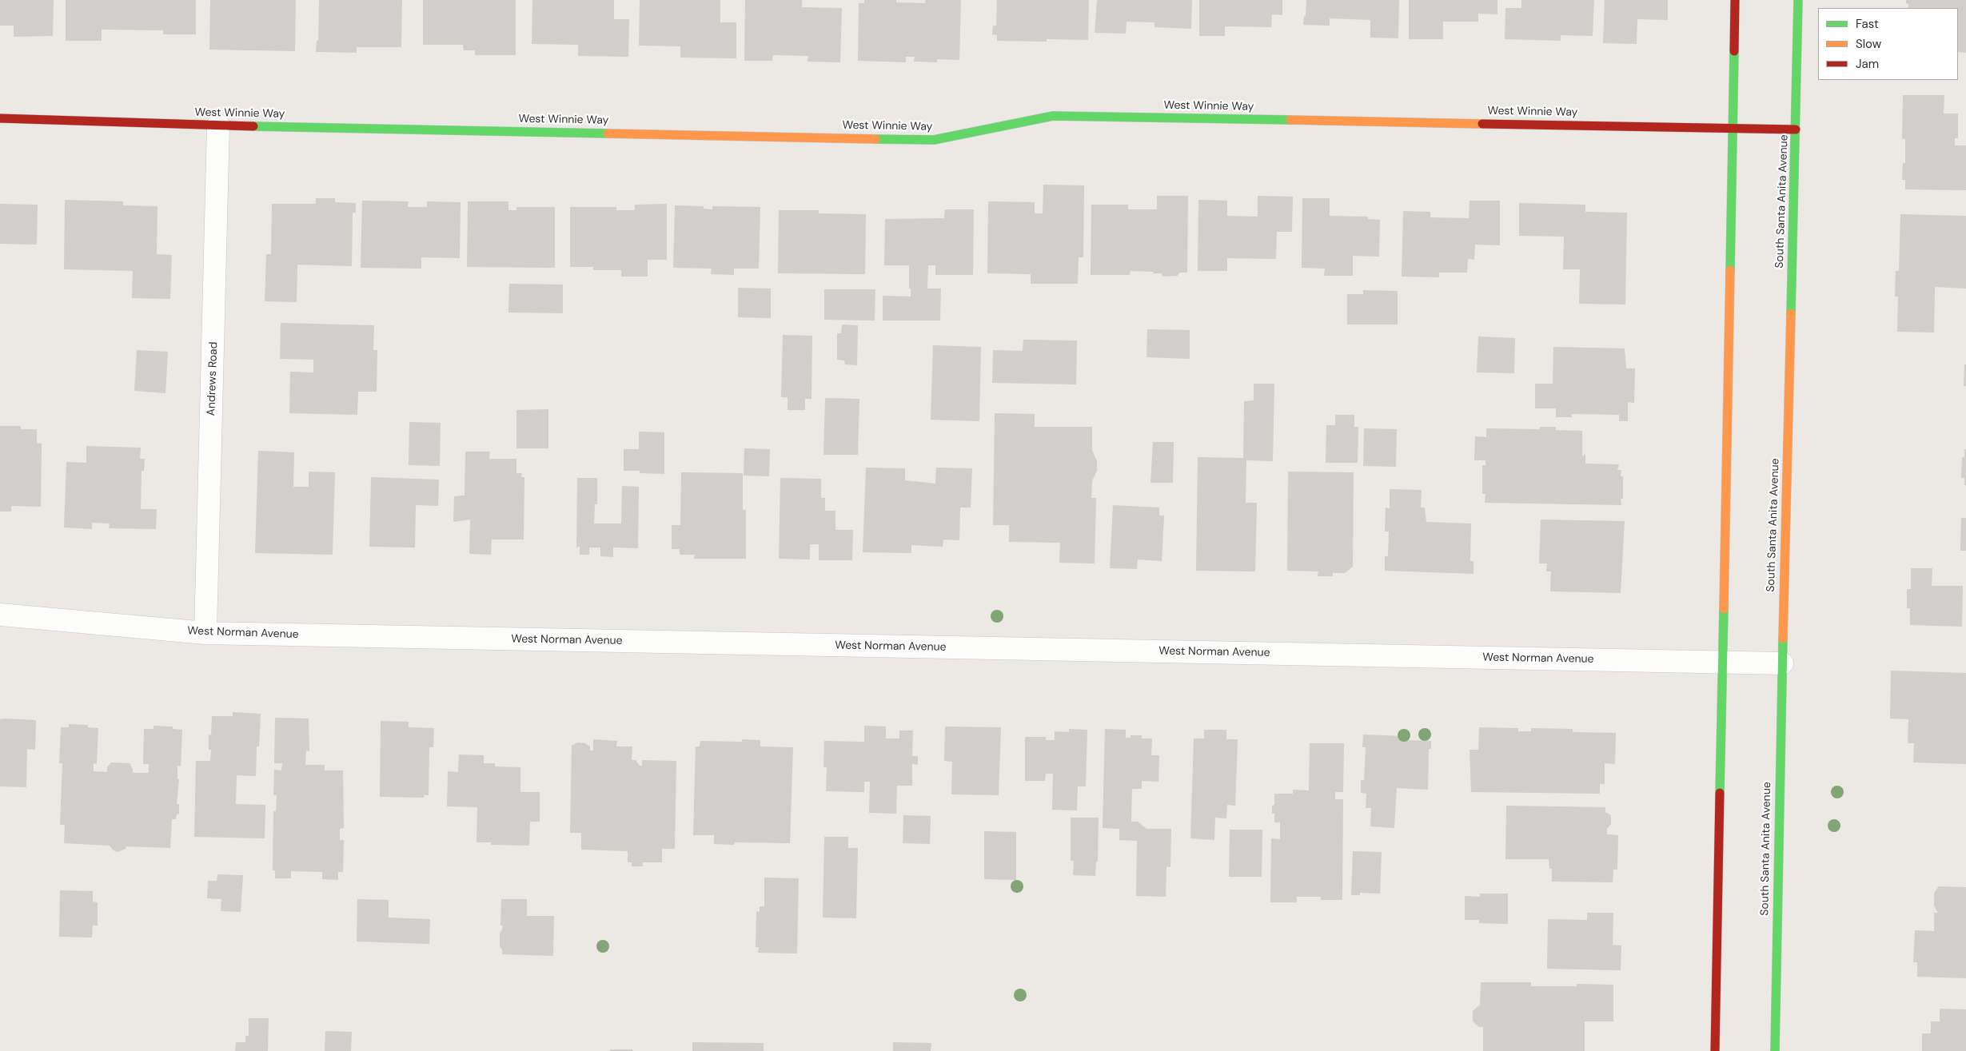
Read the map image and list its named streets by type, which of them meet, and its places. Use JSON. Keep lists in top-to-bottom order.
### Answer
{
  "streets": {
    "main road": ["West Winnie Way", "South Santa Anita Avenue"],
    "street": ["Andrews Road", "West Norman Avenue"]
  },
  "crossings": [
    ["West Winnie Way", "South Santa Anita Avenue"],
    ["West Winnie Way", "Andrews Road"],
    ["South Santa Anita Avenue", "West Norman Avenue"],
    ["Andrews Road", "West Norman Avenue"]
  ],
  "legend": ["Fast", "Slow", "Jam"]
}
